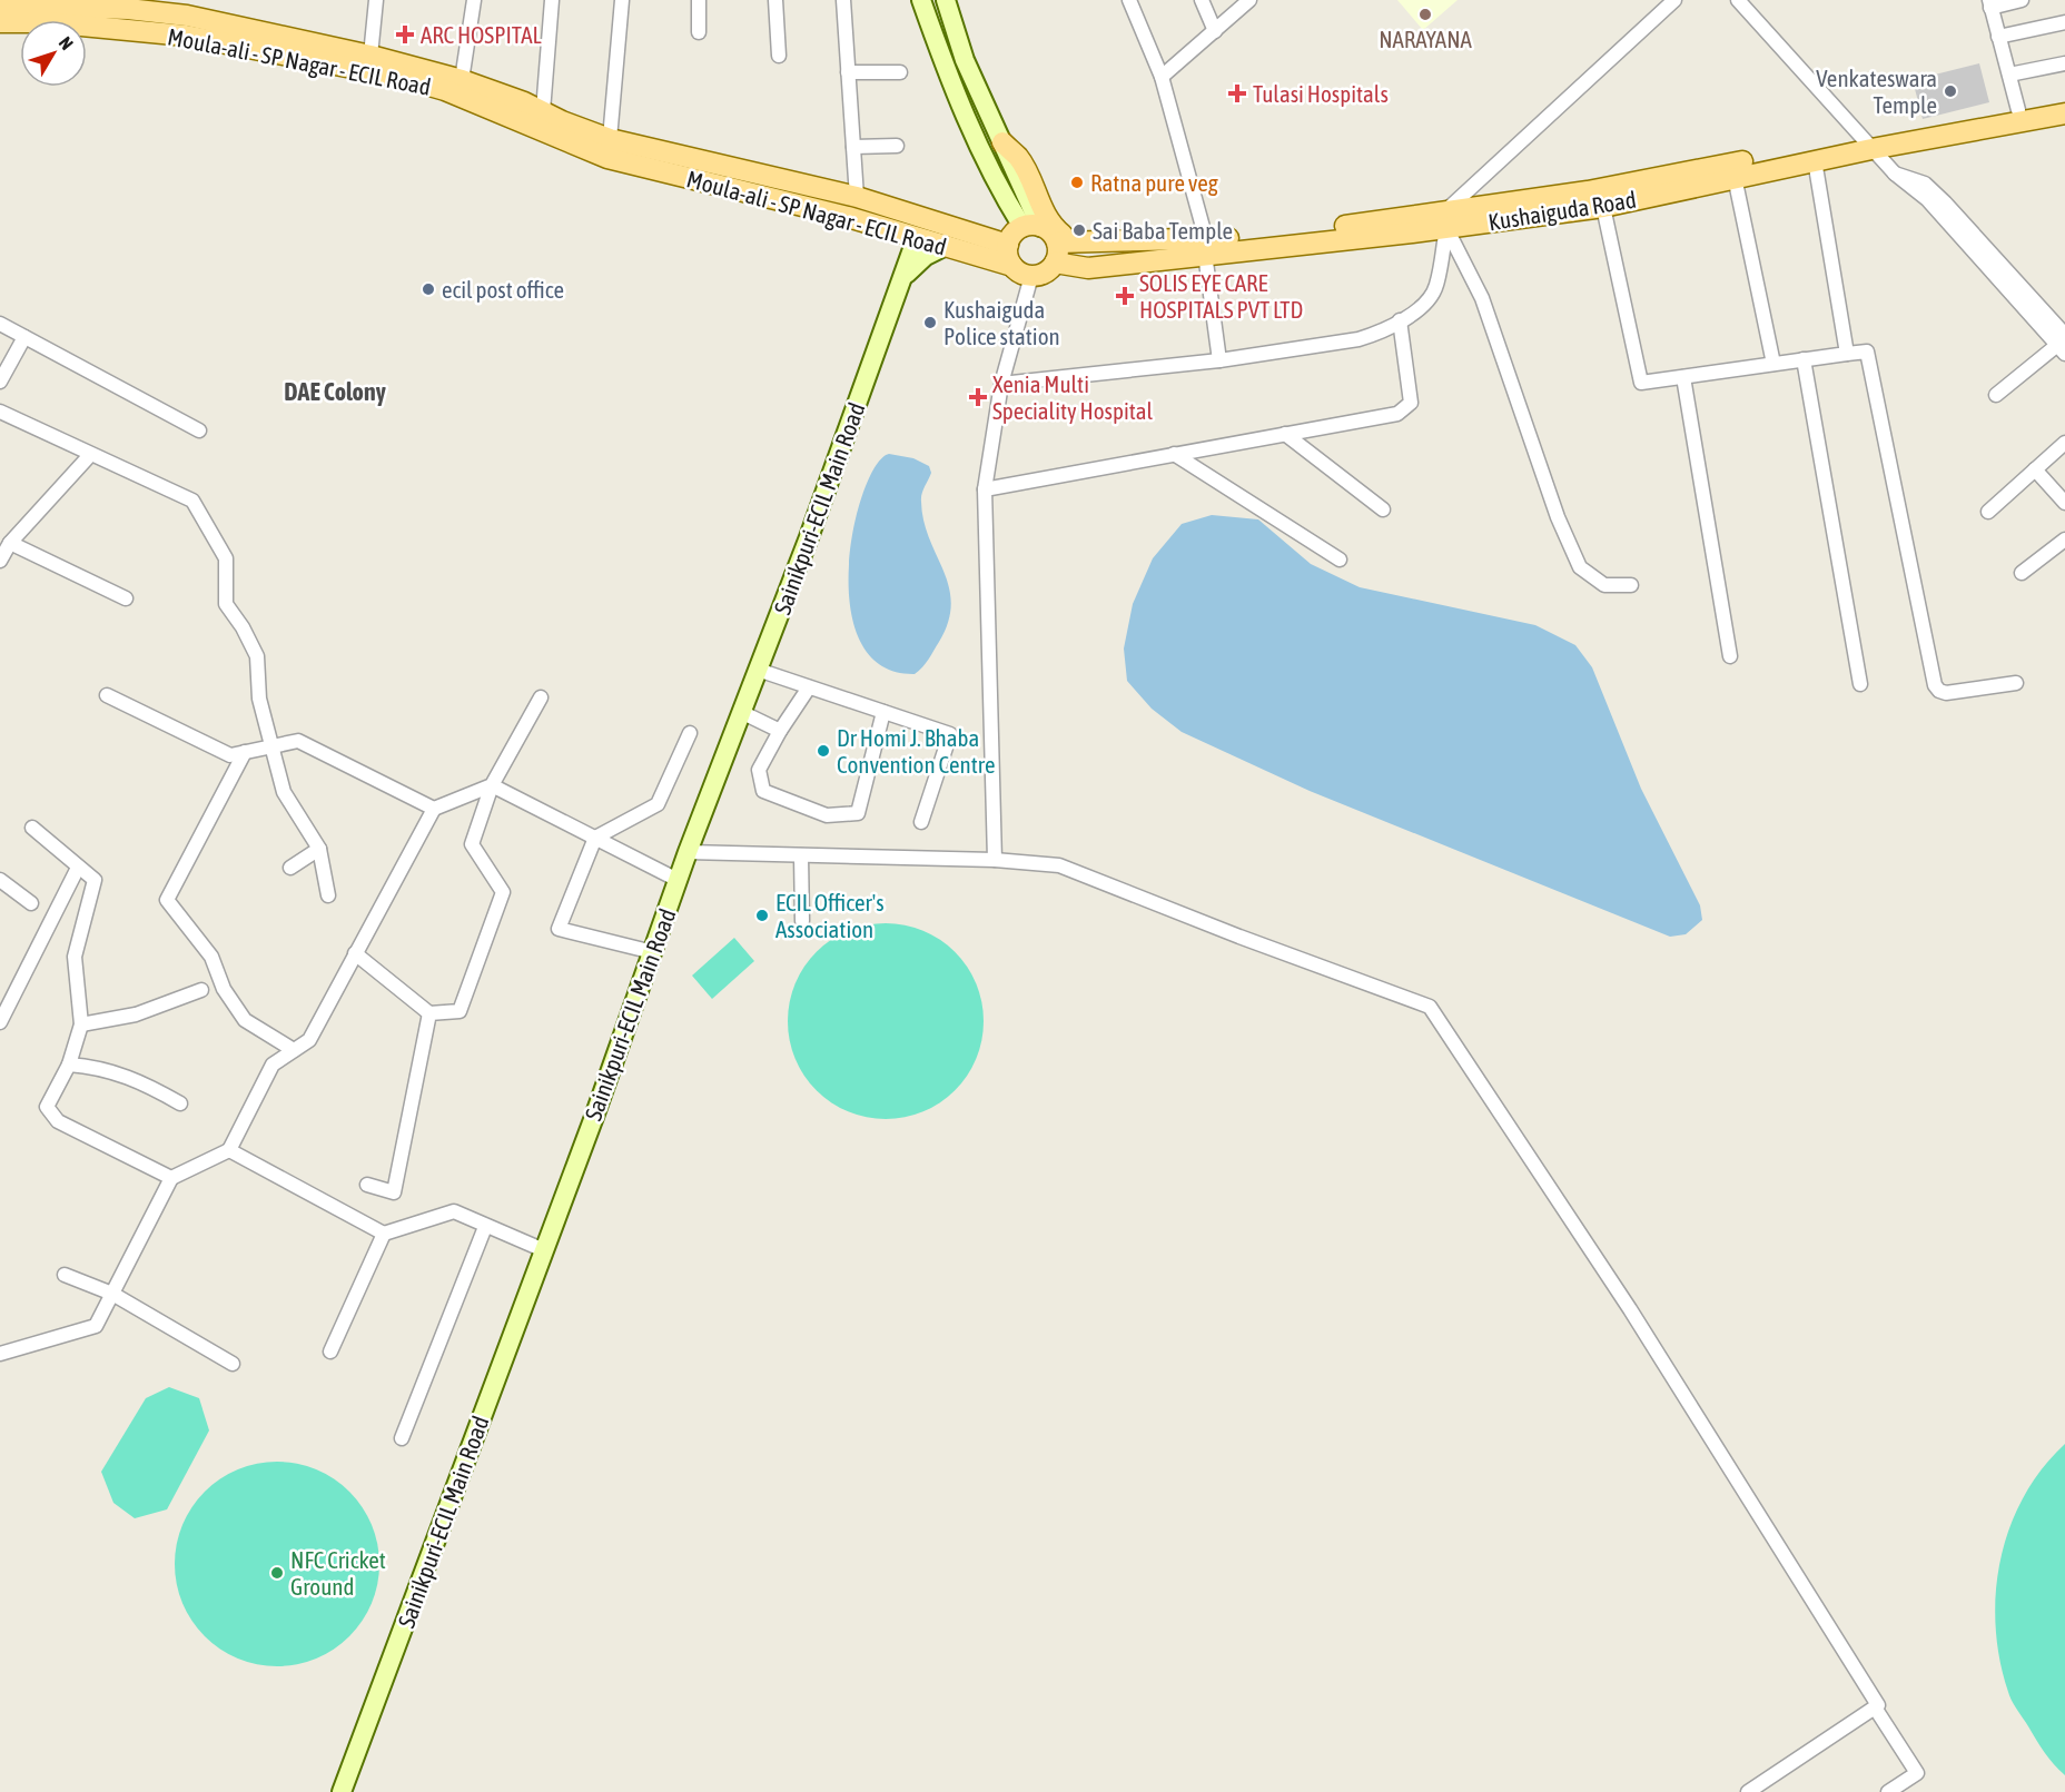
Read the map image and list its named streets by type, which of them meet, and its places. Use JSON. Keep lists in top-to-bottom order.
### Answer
{
  "streets": {
    "main road": ["Moula-ali - SP Nagar - ECIL Road", "Kushaiguda Road"],
    "street": ["Sainikpuri-ECIL Main Road"]
  },
  "crossings": [
    ["Moula-ali - SP Nagar - ECIL Road", "Kushaiguda Road"],
    ["Moula-ali - SP Nagar - ECIL Road", "Sainikpuri-ECIL Main Road"]
  ],
  "districts": ["DAE Colony"],
  "places": {
    "other": [
      "NARAYANA",
      "Venkateswara Temple",
      "Ratna pure veg",
      "Sai Baba Temple",
      "ecil post office",
      "Kushaiguda Police station",
      "Dr Homi J. Bhaba Convention Centre",
      "ECIL Officer's Association",
      "NFC Cricket Ground"
    ],
    "health": [
      "ARC HOSPITAL",
      "Tulasi Hospitals",
      "SOLIS EYE CARE HOSPITALS PVT LTD",
      "Xenia Multi Speciality Hospital"
    ]
  },
  "north": "top right"
}
